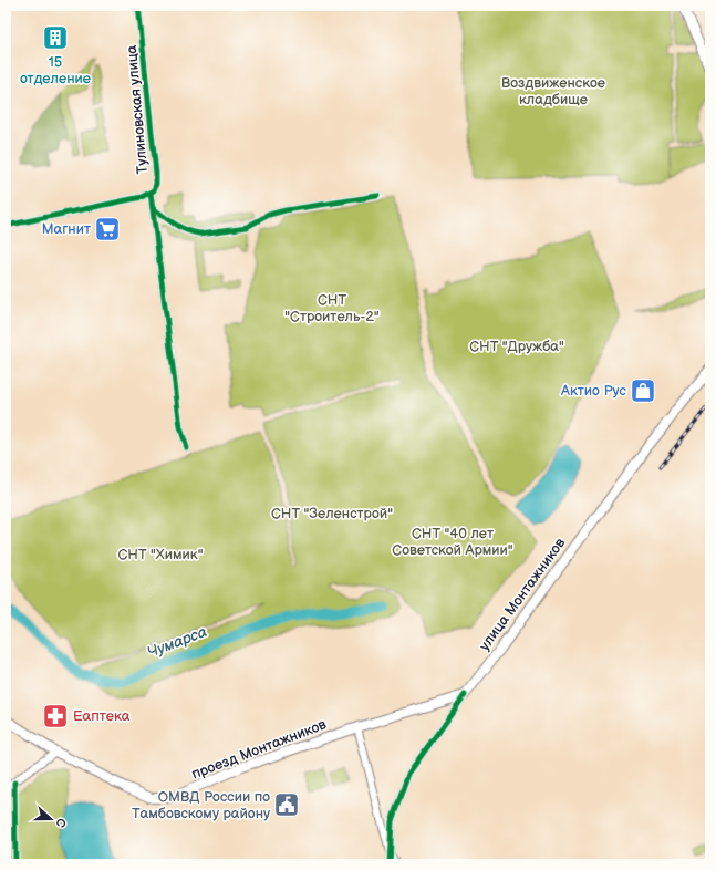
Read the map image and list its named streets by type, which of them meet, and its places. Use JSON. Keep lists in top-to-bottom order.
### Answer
{
  "streets": {
    "main road": ["улица Монтажников", "проезд Монтажников"],
    "street": ["Тулиновская улица"]
  },
  "crossings": [
    ["улица Монтажников", "проезд Монтажников"]
  ],
  "water": ["Чумарса"],
  "parks": [
    "Воздвиженское кладбище",
    "СНТ \"Строитель-2\"",
    "СНТ \"Дружба\"",
    "СНТ \"Зеленстрой\"",
    "СНТ \"40 лет Советской Армии\"",
    "СНТ \"Химик\""
  ],
  "places": {
    "building": ["15 отделение"],
    "supermarket": ["Магнит"],
    "shop": ["Актио Рус"],
    "pharmacy": ["Еаптека"],
    "public building": ["ОМВД России по Тамбовскому району"]
  },
  "north": "right"
}
